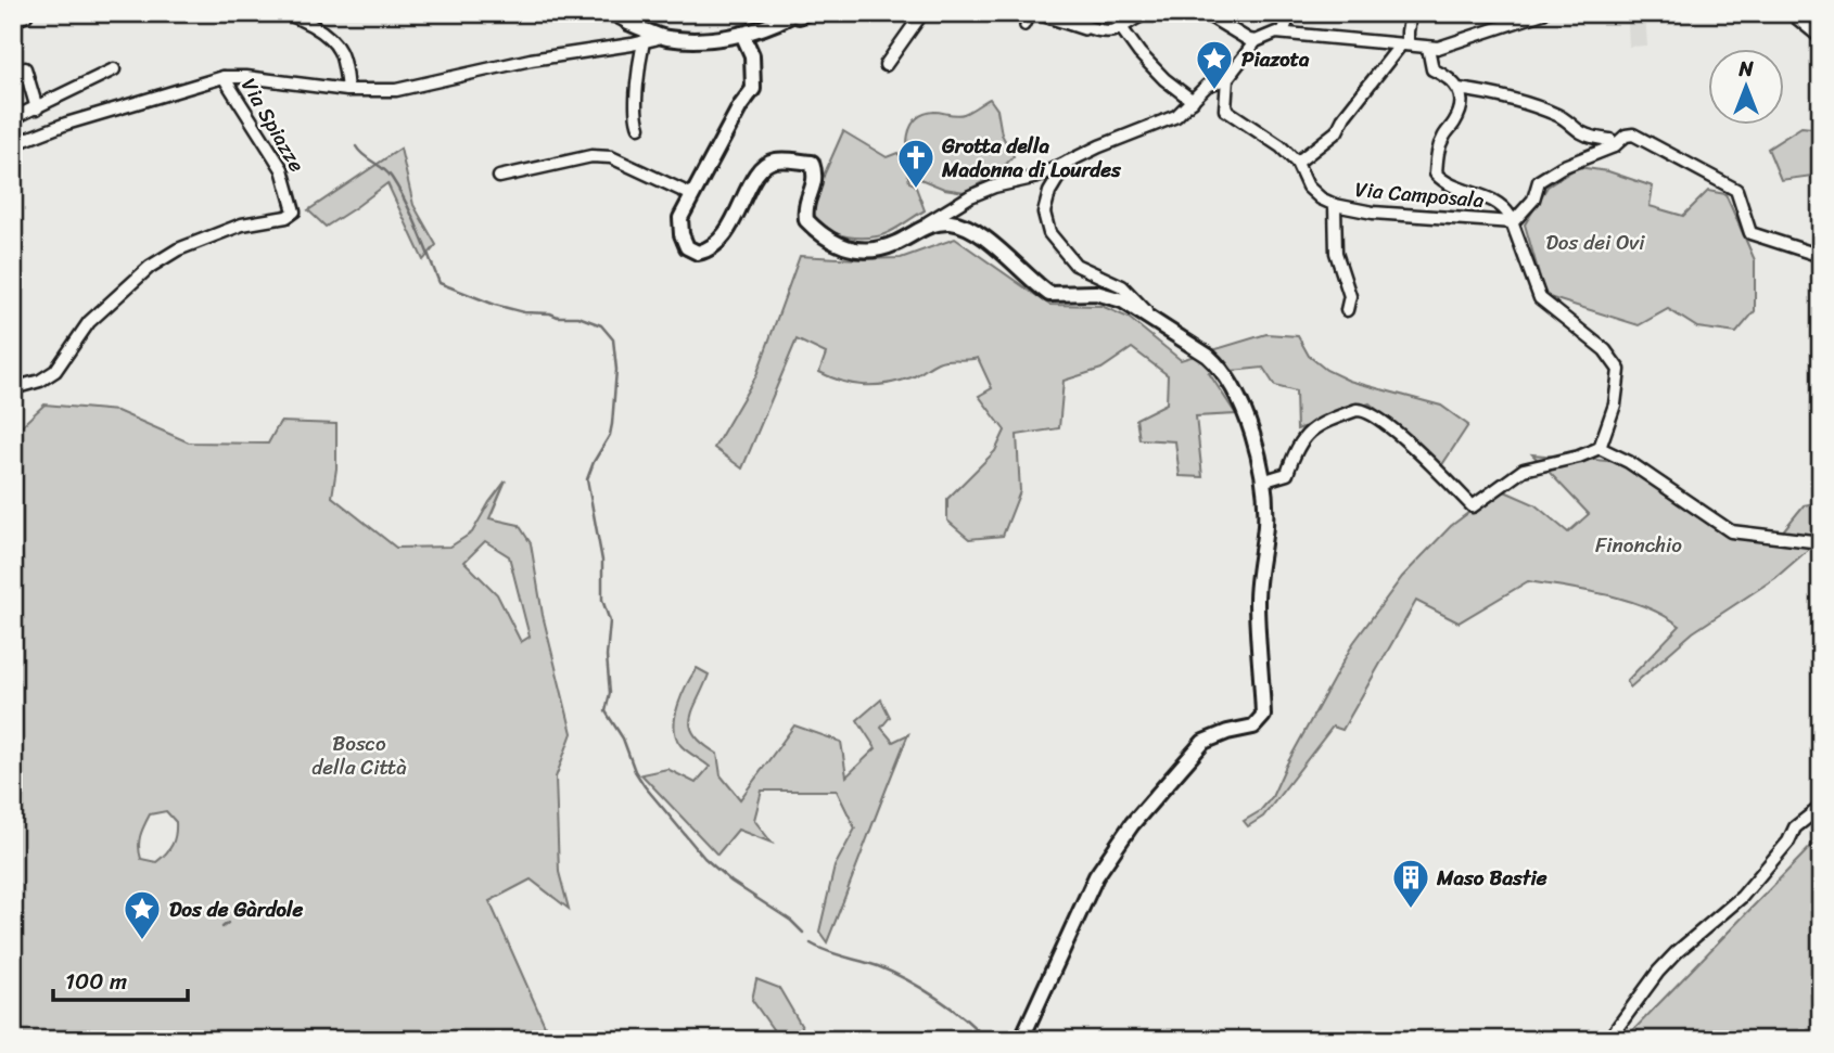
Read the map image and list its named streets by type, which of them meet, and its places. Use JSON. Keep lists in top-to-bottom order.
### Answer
{
  "streets": {
    "street": ["Via Spiazze", "Via Camposala"]
  },
  "parks": ["Dos dei Ovi", "Finonchio", "Bosco della Città"],
  "places": {
    "place": ["Piazota", "Dos de Gàrdole"],
    "church": ["Grotta della Madonna di Lourdes"],
    "building": ["Maso Bastie"]
  },
  "scale_bar": "100 m",
  "north": "top"
}
